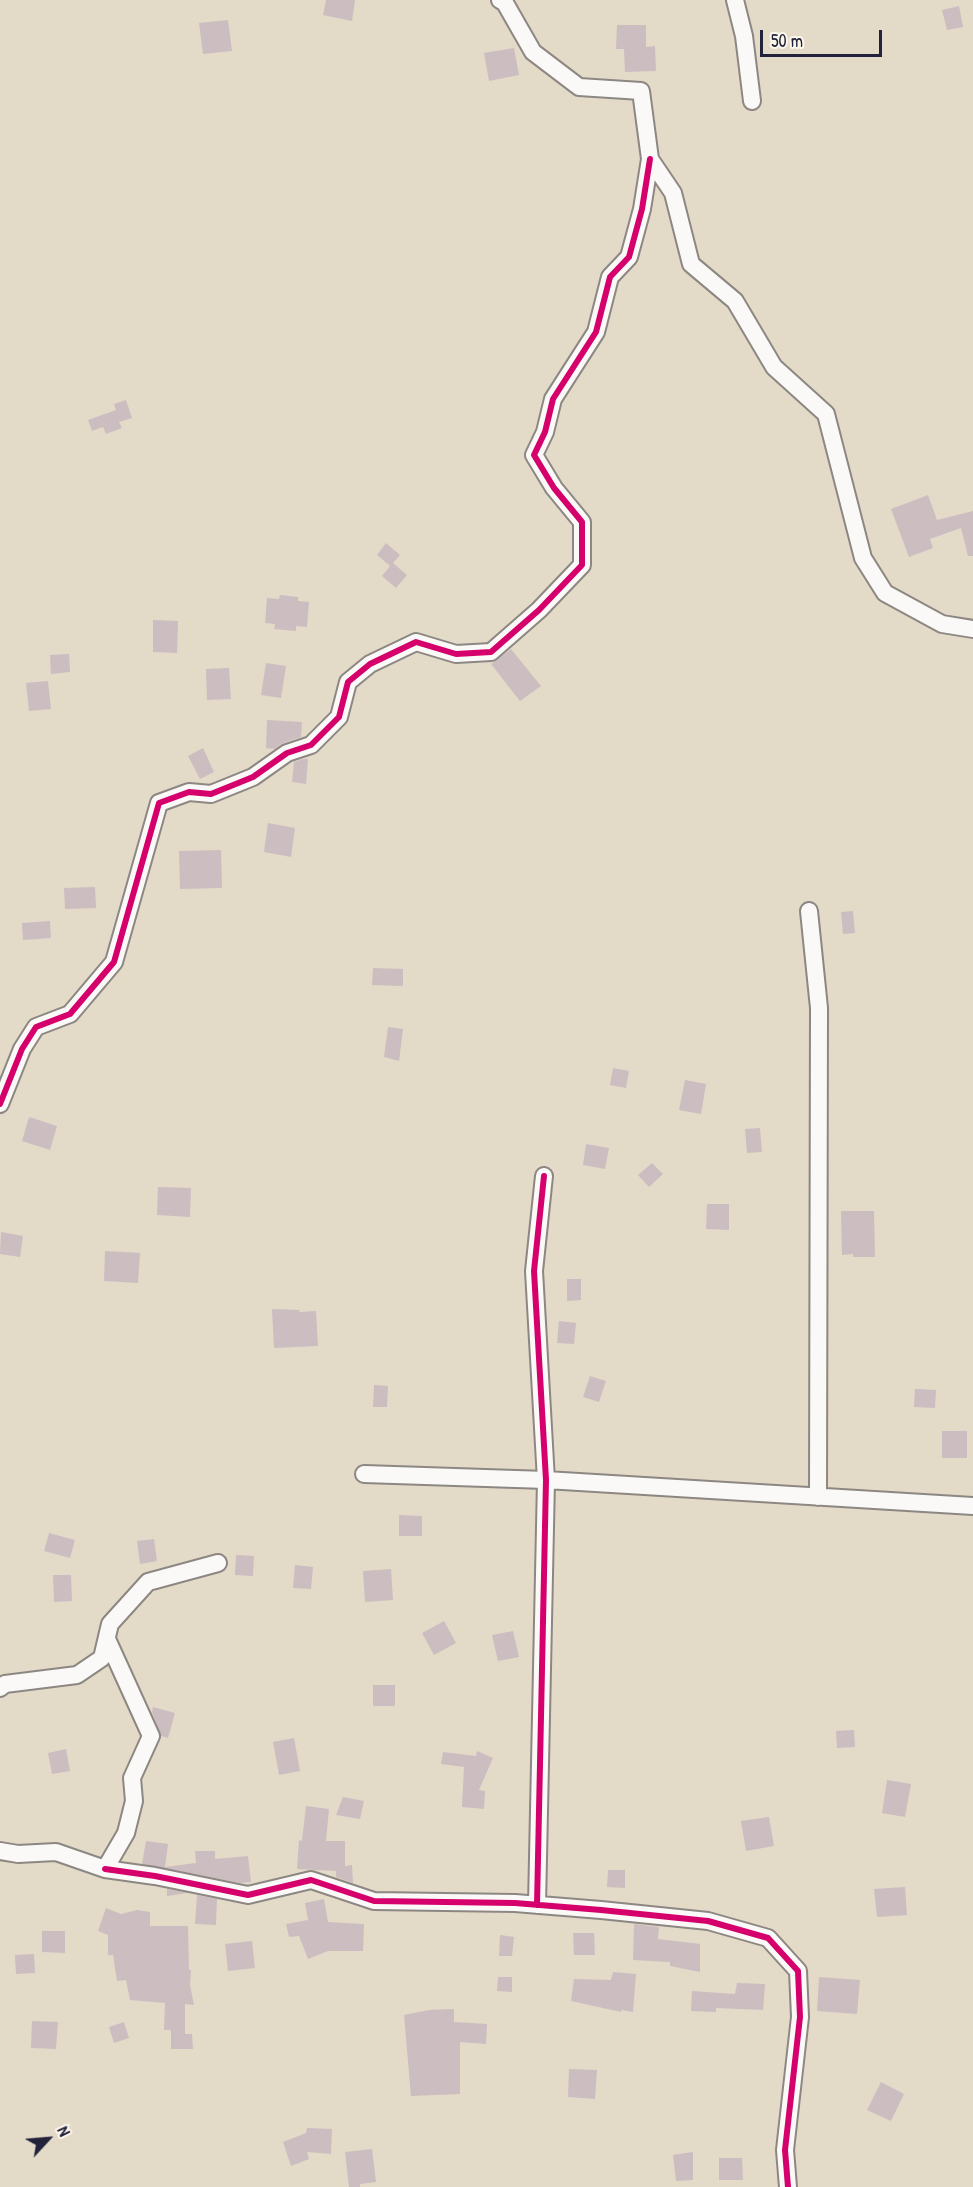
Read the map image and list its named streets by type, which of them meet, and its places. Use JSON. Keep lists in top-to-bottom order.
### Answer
{
  "scale_bar": "50 m",
  "north": "top right"
}
